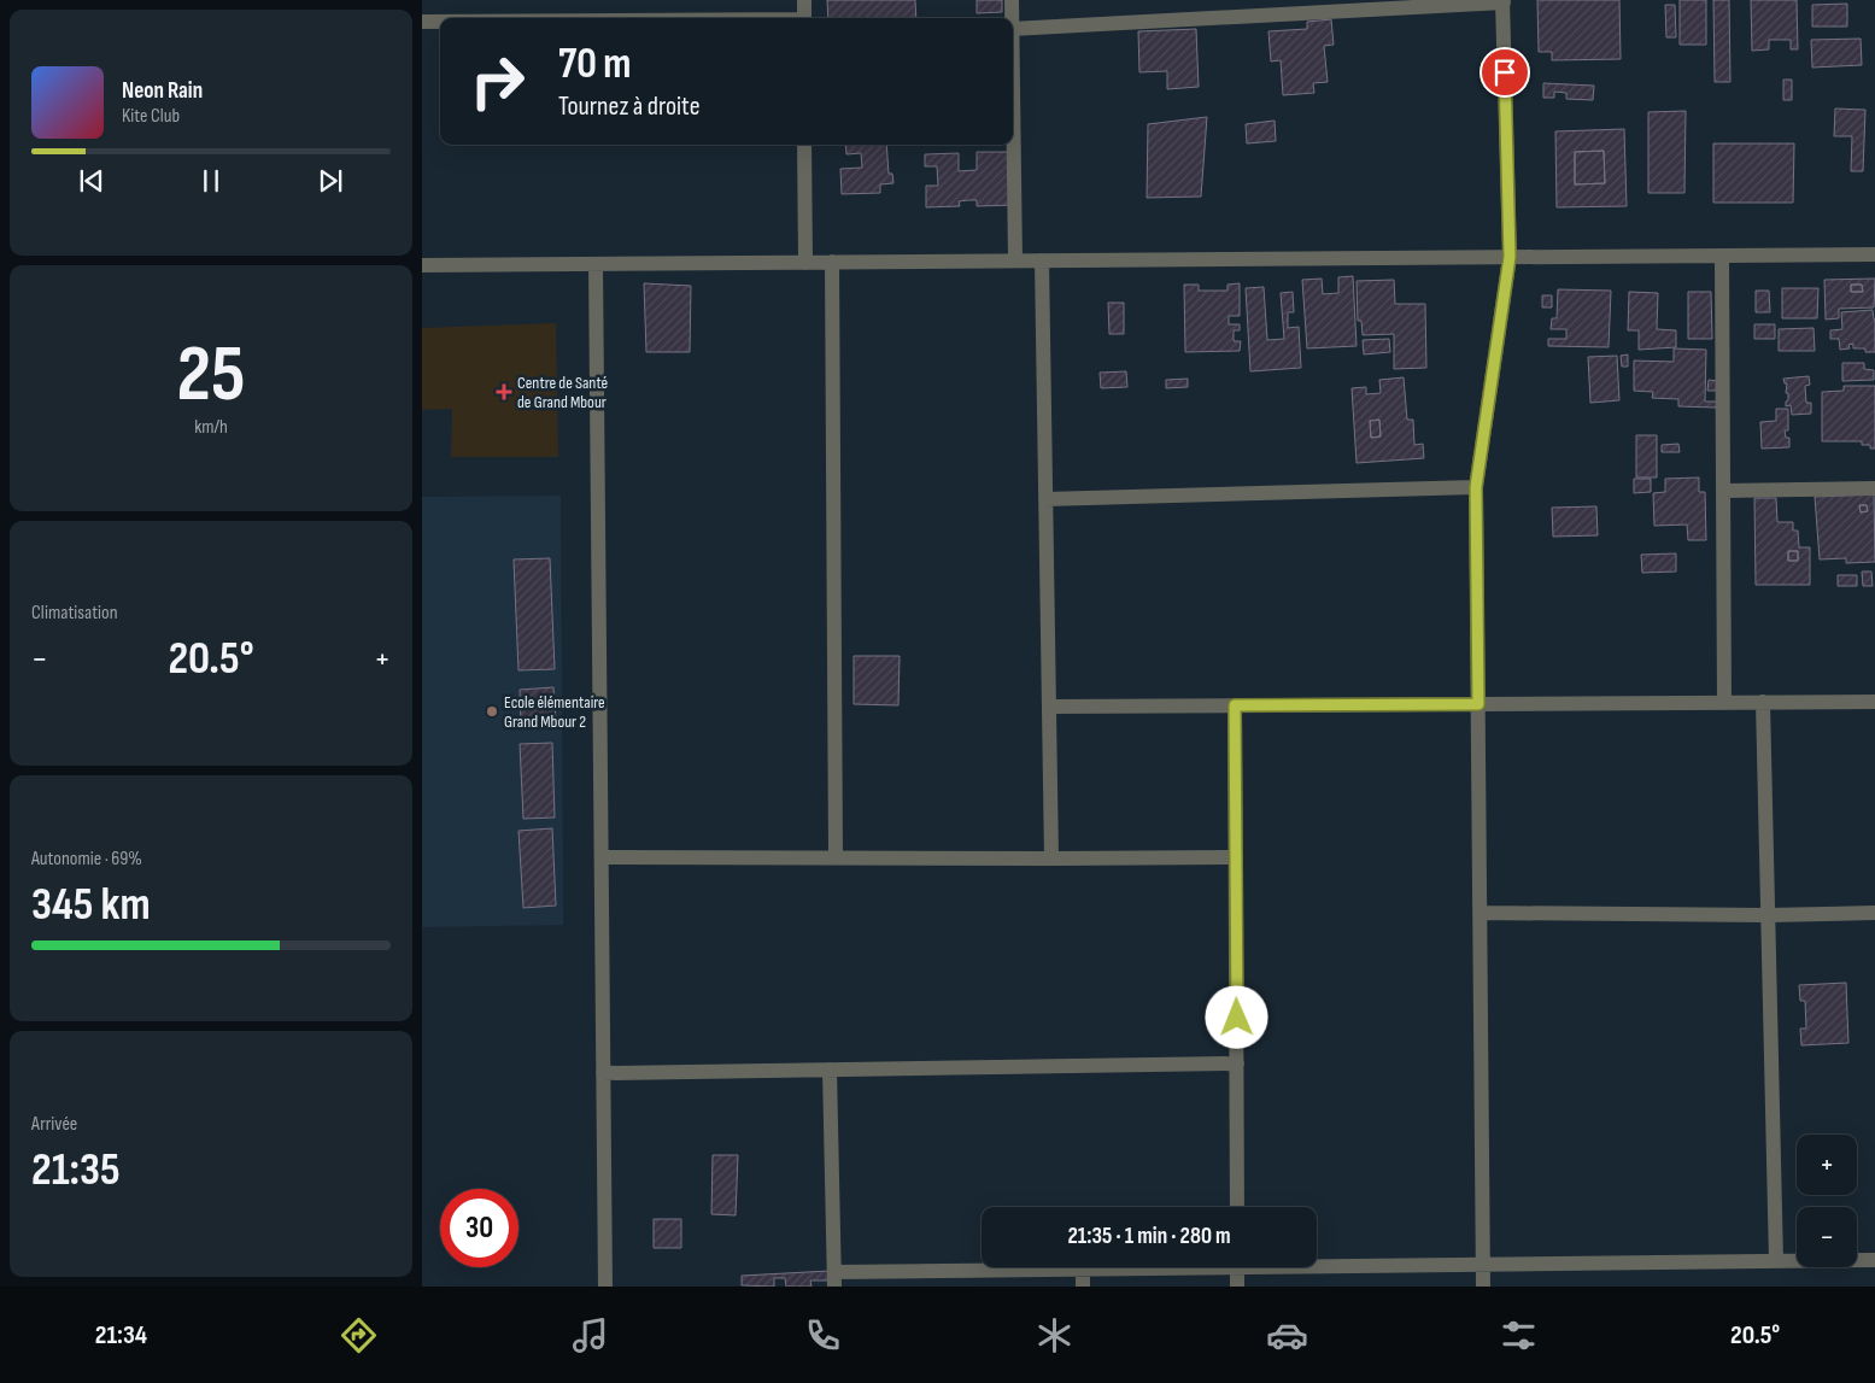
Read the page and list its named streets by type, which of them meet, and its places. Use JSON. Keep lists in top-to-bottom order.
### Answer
{
  "places": {
    "health": ["Centre de Santé de Grand Mbour"],
    "other": ["Ecole élémentaire Grand Mbour 2"]
  },
  "page": {
    "turn": ["70 m", "Tournez à droite"],
    "song": ["Neon Rain", "Kite Club"],
    "tile": [
      ["25", "km/h"],
      "Climatisation",
      ["Autonomie · 69%", "345 km"],
      ["Arrivée", "21:35"]
    ],
    "heat": ["−", "20.5°", "+"],
    "map_buttons": ["+", "−"],
    "limit": "30",
    "trip": "21:35 · 1 min · 280 m",
    "tabs": ["21:34", "20.5°"]
  }
}
